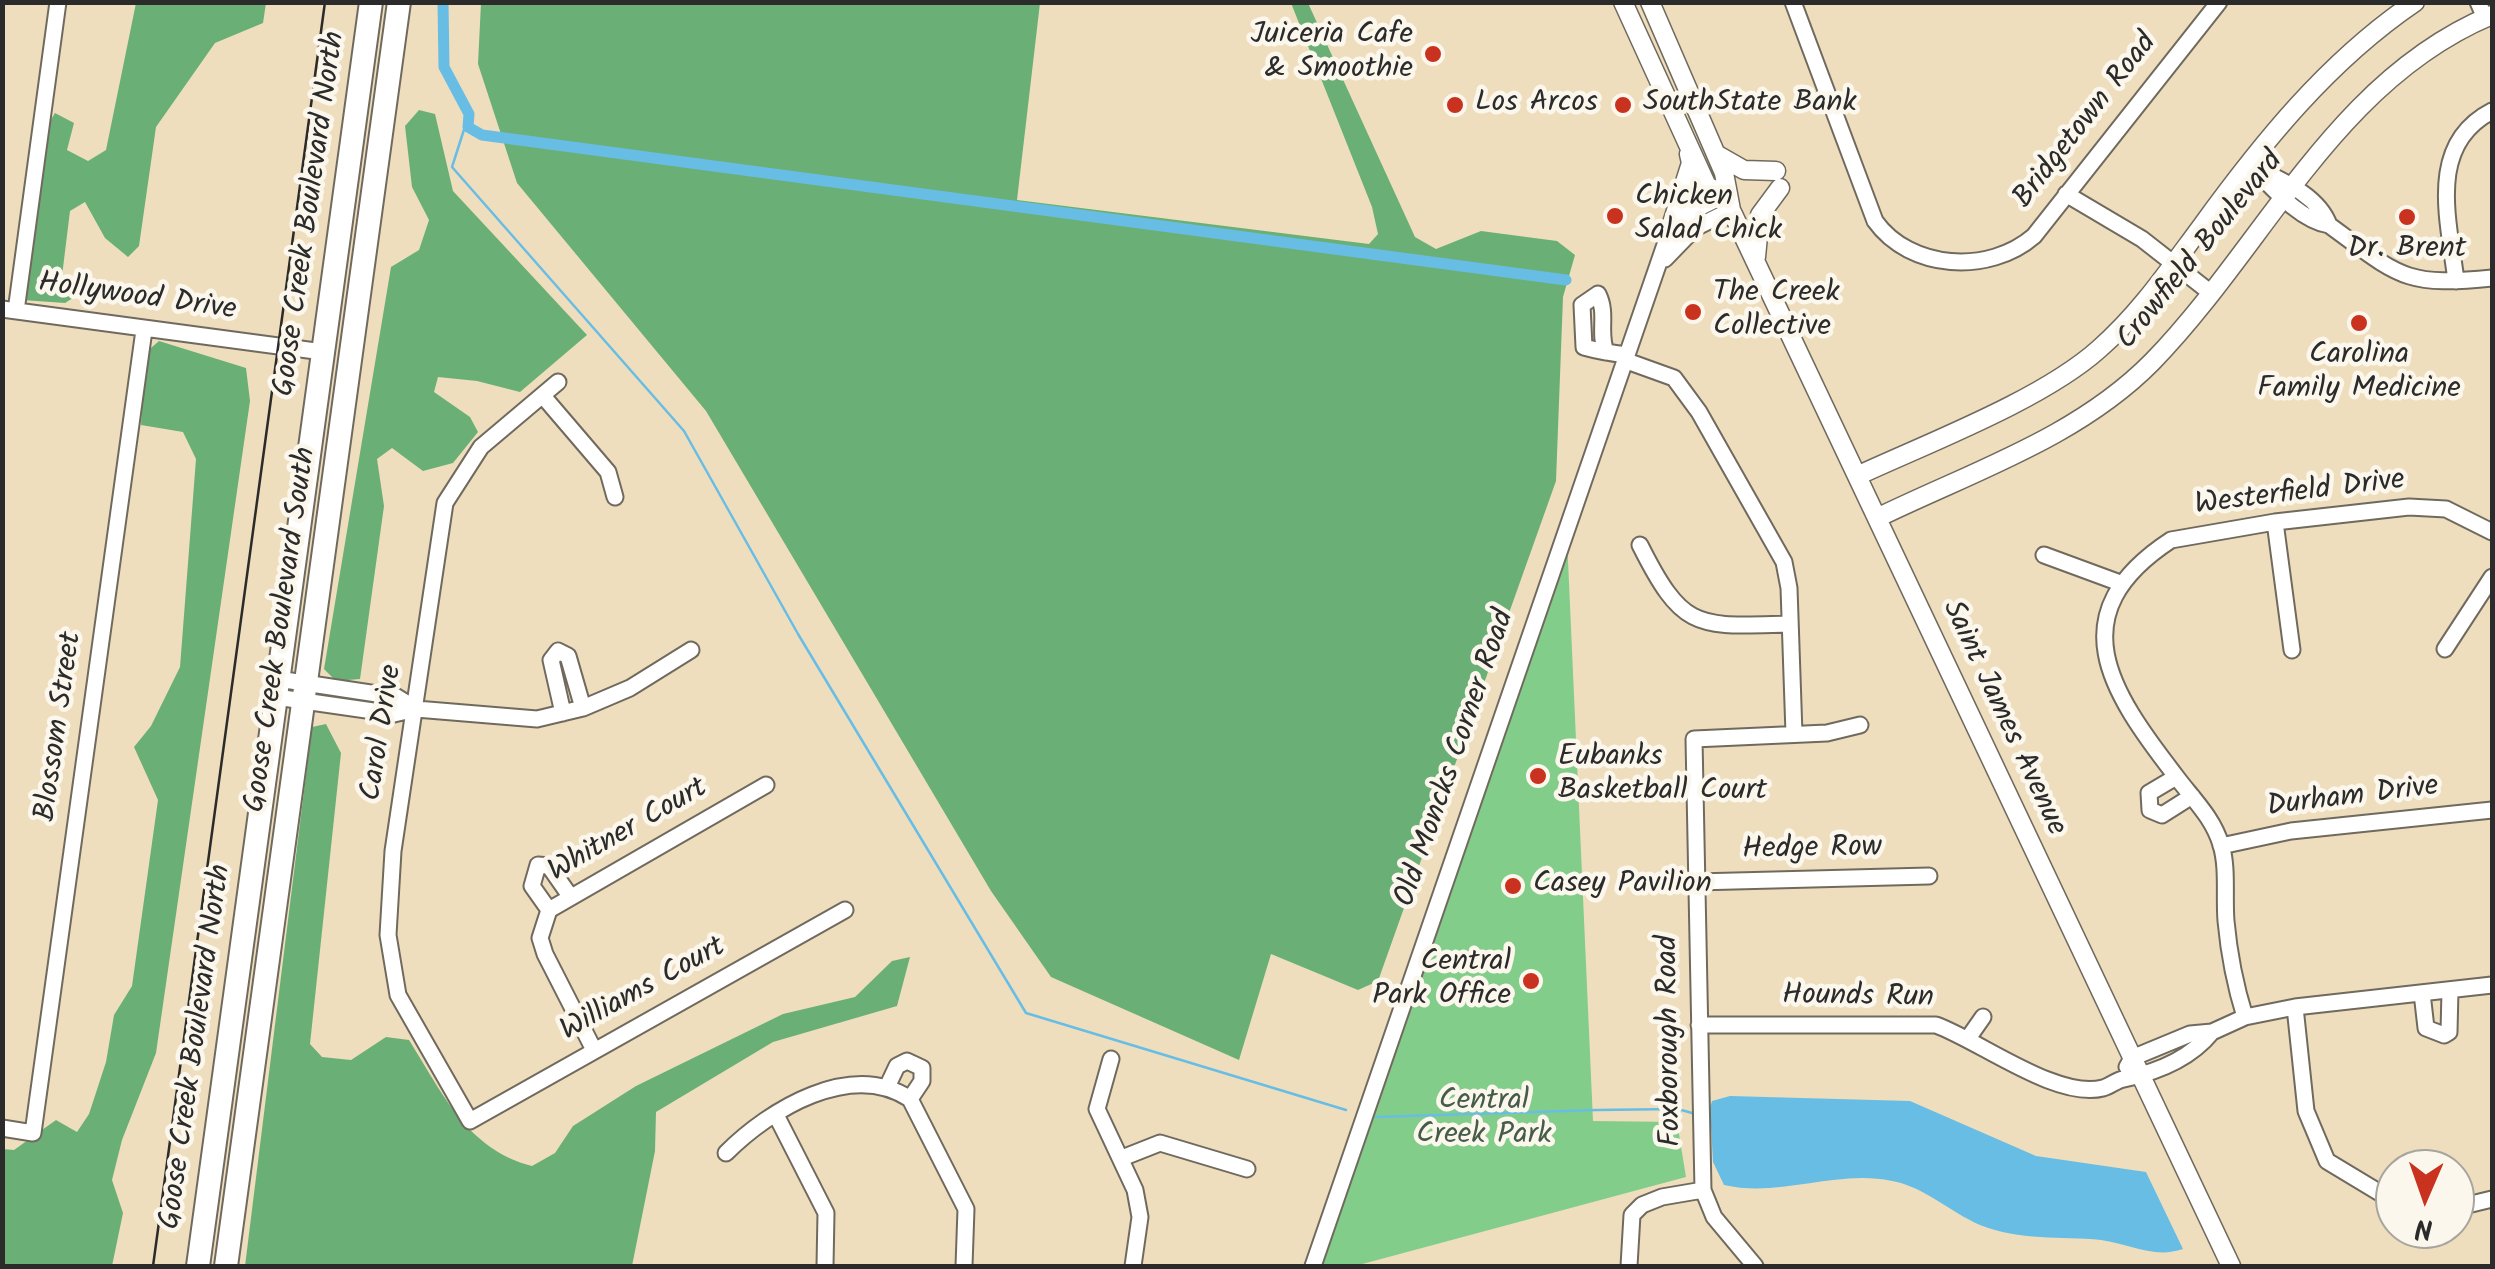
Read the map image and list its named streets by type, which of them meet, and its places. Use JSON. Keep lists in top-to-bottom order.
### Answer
{
  "streets": {
    "highway": ["Goose Creek Boulevard North", "Goose Creek Boulevard South"],
    "main road": ["Crowfield Boulevard", "Saint James Avenue"],
    "street": [
      "Bridgetown Road",
      "Hollywood Drive",
      "Westerfield Drive",
      "Blossom Street",
      "Carol Drive",
      "Old Moncks Corner Road",
      "Durham Drive",
      "Whitner Court",
      "Hedge Row",
      "Williams Court",
      "Hounds Run",
      "Foxborough Road"
    ]
  },
  "crossings": [
    ["Goose Creek Boulevard North", "Hollywood Drive"],
    ["Crowfield Boulevard", "Saint James Avenue"],
    ["Hollywood Drive", "Blossom Street"],
    ["Saint James Avenue", "Hounds Run"],
    ["Carol Drive", "Williams Court"],
    ["Whitner Court", "Williams Court"],
    ["Hedge Row", "Foxborough Road"],
    ["Hounds Run", "Foxborough Road"]
  ],
  "parks": ["Central Creek Park"],
  "places": [
    "Juiceria Cafe & Smoothie",
    "Los Arcos",
    "SouthState Bank",
    "Chicken Salad Chick",
    "Dr. Brent",
    "The Creek Collective",
    "Carolina Family Medicine",
    "Eubanks Basketball Court",
    "Casey Pavilion",
    "Central Park Office"
  ],
  "north": "bottom"
}
